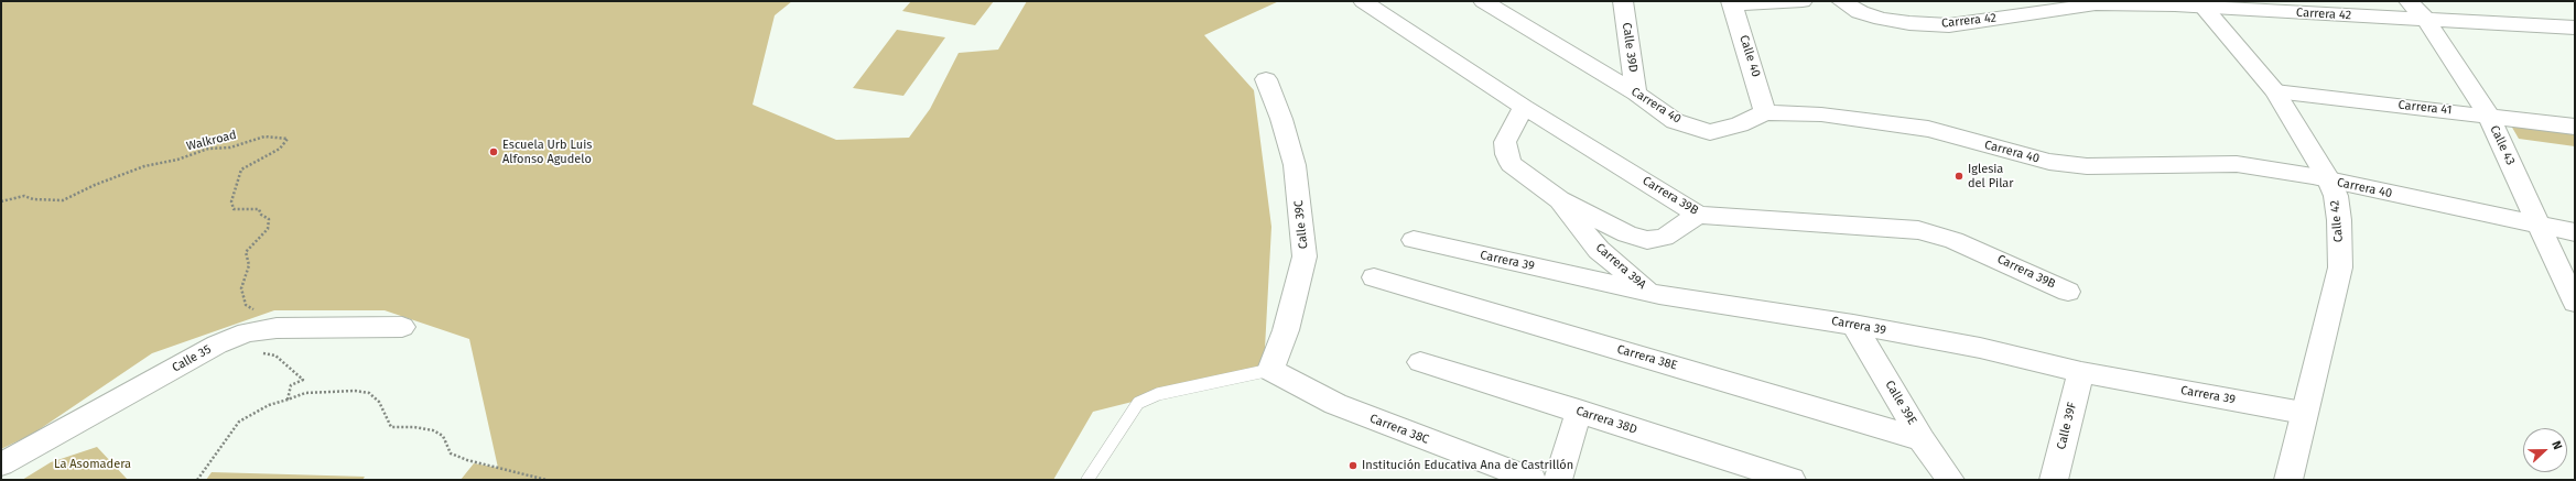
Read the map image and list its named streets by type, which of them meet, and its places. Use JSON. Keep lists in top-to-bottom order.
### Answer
{
  "streets": {
    "street": [
      "Carrera 42",
      "Calle 39D",
      "Calle 40",
      "Carrera 40",
      "Carrera 41",
      "Calle 43",
      "Carrera 39B",
      "Calle 42",
      "Calle 39C",
      "Carrera 39",
      "Carrera 39A",
      "Carrera 38E",
      "Calle 35",
      "Calle 39E",
      "Carrera 38D",
      "Calle 39F",
      "Carrera 38C"
    ],
    "path": ["Walkroad"]
  },
  "crossings": [
    ["Carrera 42", "Calle 43"],
    ["Carrera 42", "Calle 42"],
    ["Calle 39D", "Carrera 40"],
    ["Calle 40", "Carrera 40"],
    ["Carrera 40", "Calle 43"],
    ["Carrera 40", "Calle 42"],
    ["Carrera 41", "Calle 43"],
    ["Carrera 41", "Calle 42"],
    ["Walkroad", "Calle 35"],
    ["Carrera 39B", "Carrera 39A"],
    ["Calle 42", "Carrera 39"],
    ["Calle 39C", "Carrera 38C"],
    ["Carrera 39", "Carrera 39A"],
    ["Carrera 39", "Calle 39E"],
    ["Carrera 39", "Calle 39F"],
    ["Carrera 38E", "Calle 39E"]
  ],
  "parks": ["La Asomadera"],
  "places": ["Escuela Urb Luis Alfonso Agudelo", "Iglesia del Pilar", "Institución Educativa Ana de Castrillón"],
  "north": "right"
}
